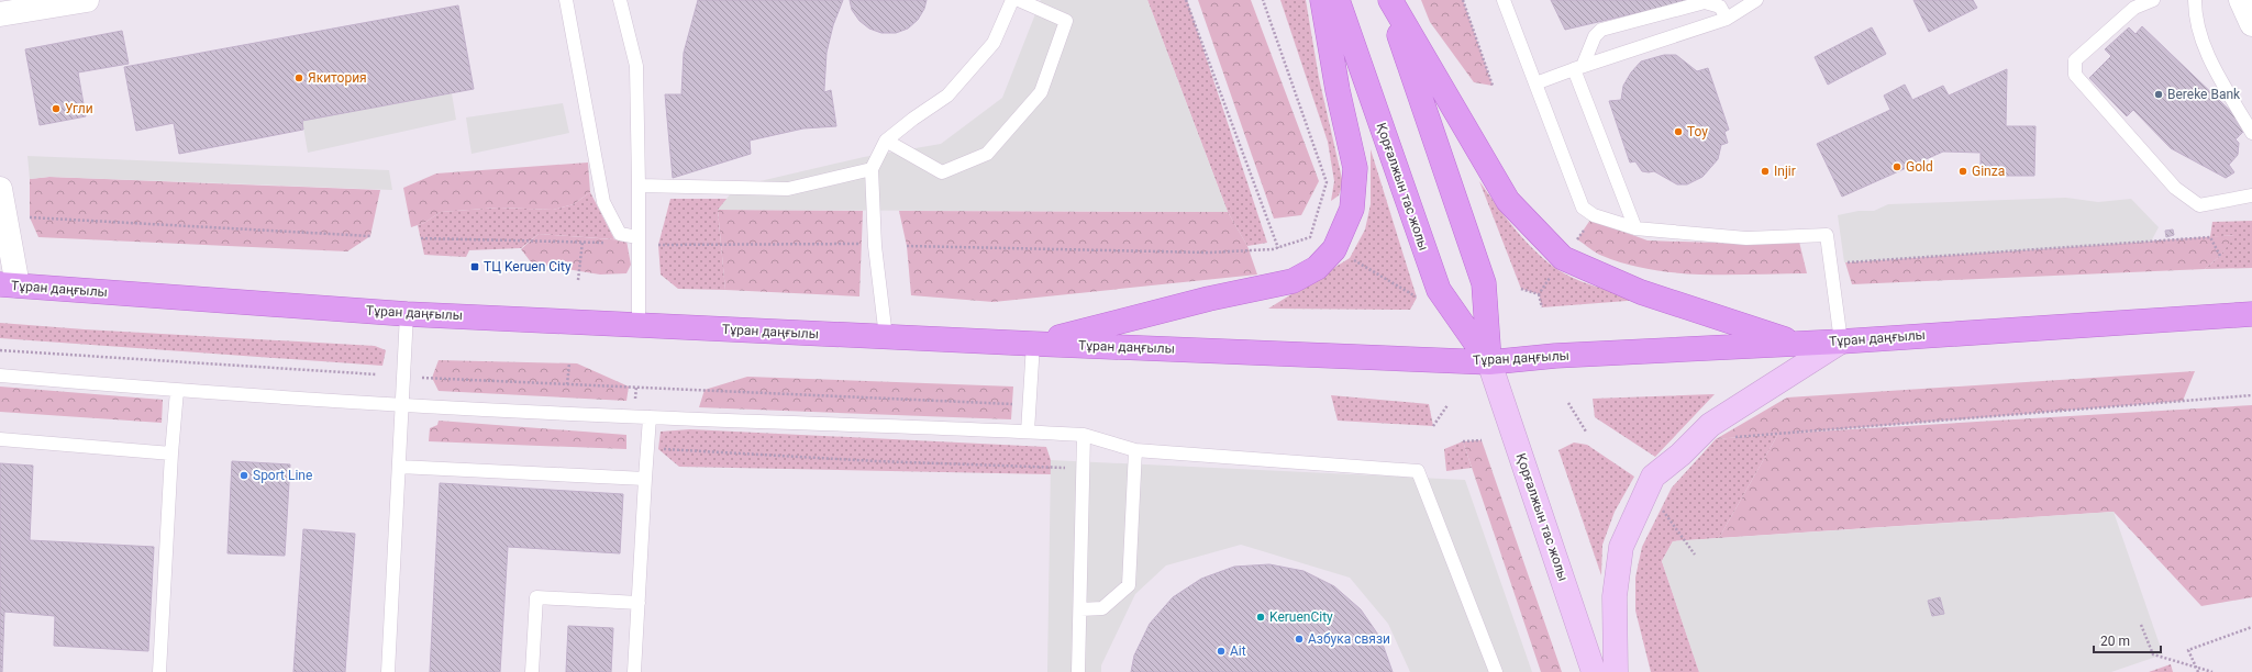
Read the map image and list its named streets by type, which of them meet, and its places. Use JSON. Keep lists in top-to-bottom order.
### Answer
{
  "streets": {
    "main road": ["Қорғалжын тас жолы", "Тұран даңғылы"]
  },
  "crossings": [
    ["Қорғалжын тас жолы", "Тұран даңғылы"]
  ],
  "places": {
    "other": [
      "Якитория",
      "Bereke Bank",
      "Угли",
      "Toy",
      "Gold",
      "Injir",
      "Ginza",
      "Sport Line",
      "KeruenCity",
      "Азбука связи",
      "Ait"
    ],
    "transit": ["ТЦ Keruen City"]
  },
  "scale_bar": "20 m"
}
